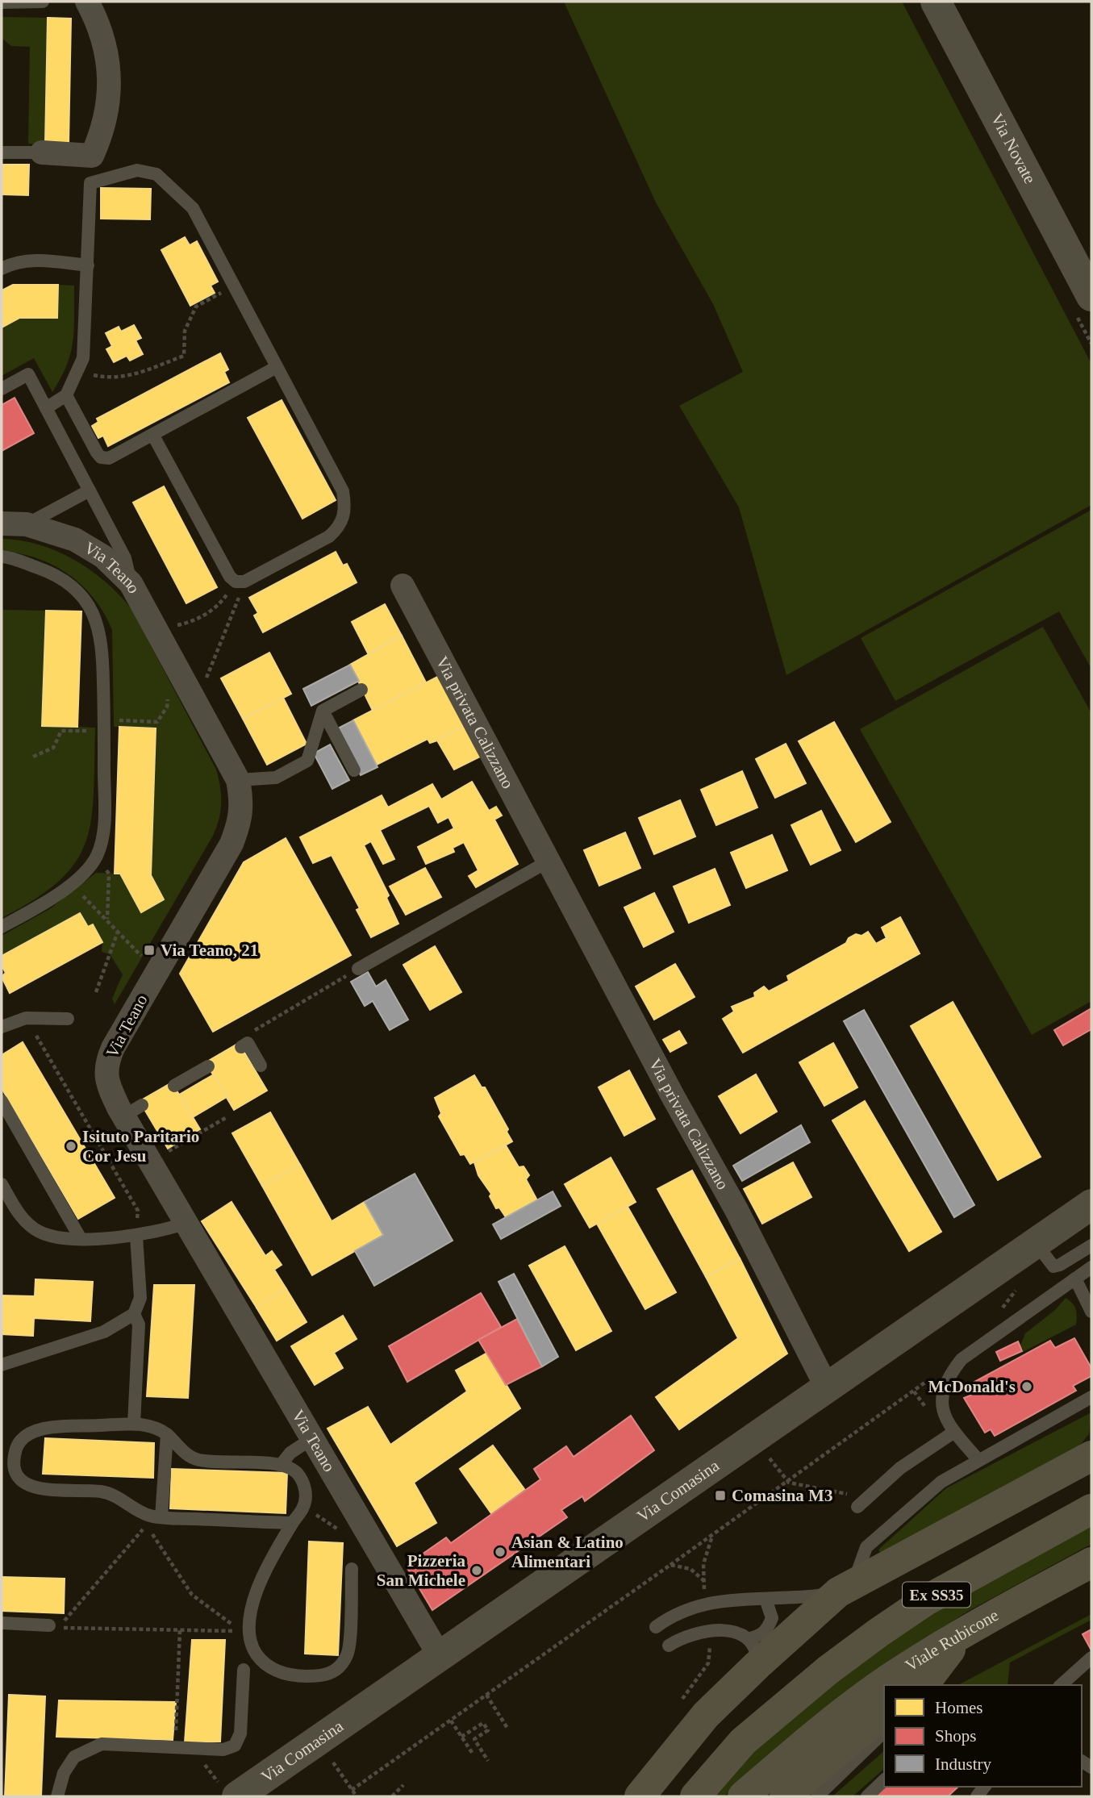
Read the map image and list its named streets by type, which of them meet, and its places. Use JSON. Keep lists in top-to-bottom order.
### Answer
{
  "streets": {
    "highway": ["Ex SS35", "Viale Rubicone"],
    "main road": ["Via Novate", "Via Comasina"],
    "street": ["Via Teano", "Via privata Calizzano"]
  },
  "crossings": [
    ["Via Teano", "Via Comasina"],
    ["Via privata Calizzano", "Via Comasina"]
  ],
  "places": {
    "transit": ["Via Teano, 21", "Comasina M3"],
    "other": [
      "Isituto Paritario Cor Jesu",
      "McDonald's",
      "Asian & Latino Alimentari",
      "Pizzeria San Michele"
    ]
  },
  "legend": ["Homes", "Shops", "Industry"]
}
